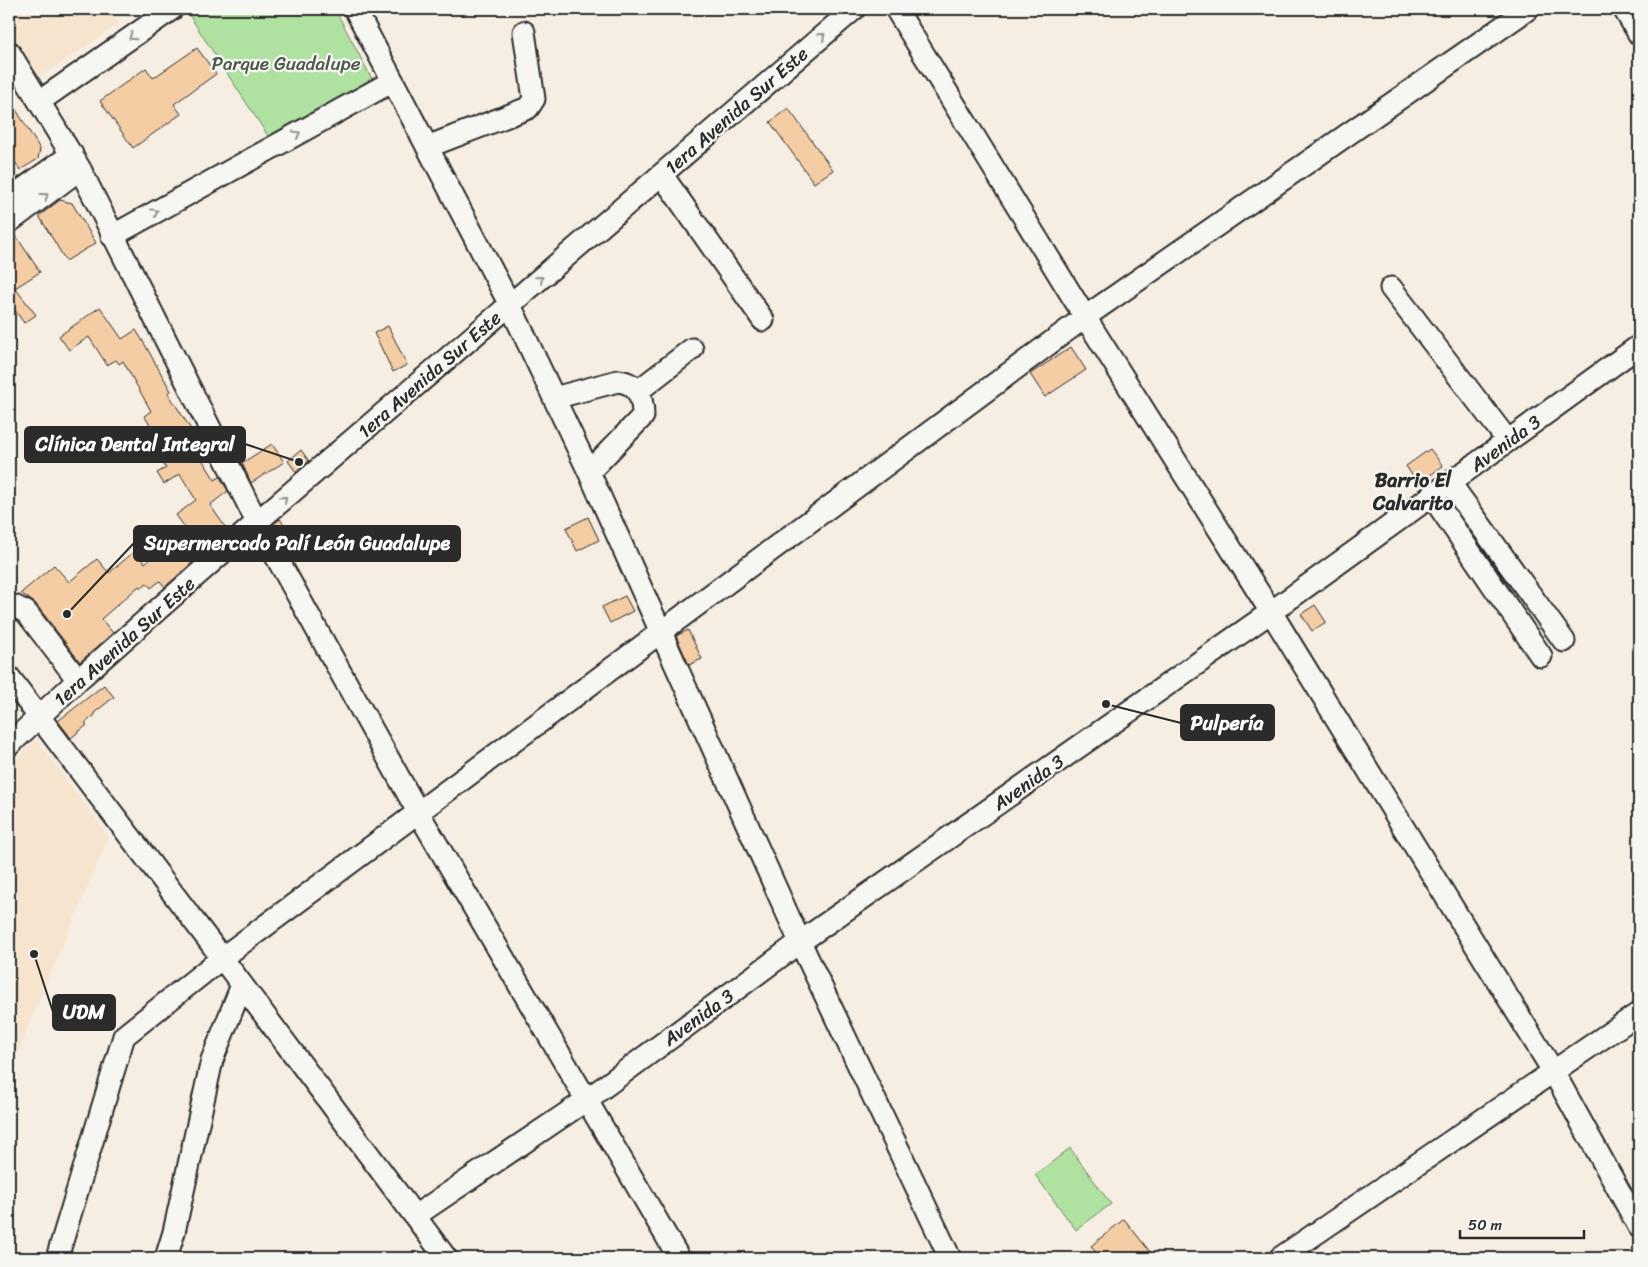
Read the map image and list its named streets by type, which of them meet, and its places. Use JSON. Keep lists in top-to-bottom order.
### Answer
{
  "streets": {
    "street": ["1era Avenida Sur Este", "Avenida 3"]
  },
  "one_way": ["1era Avenida Sur Este"],
  "districts": ["Barrio El Calvarito"],
  "parks": ["Parque Guadalupe"],
  "places": [
    "Clínica Dental Integral",
    "Supermercado Palí León Guadalupe",
    "Pulpería",
    "UDM"
  ],
  "scale_bar": "50 m"
}
